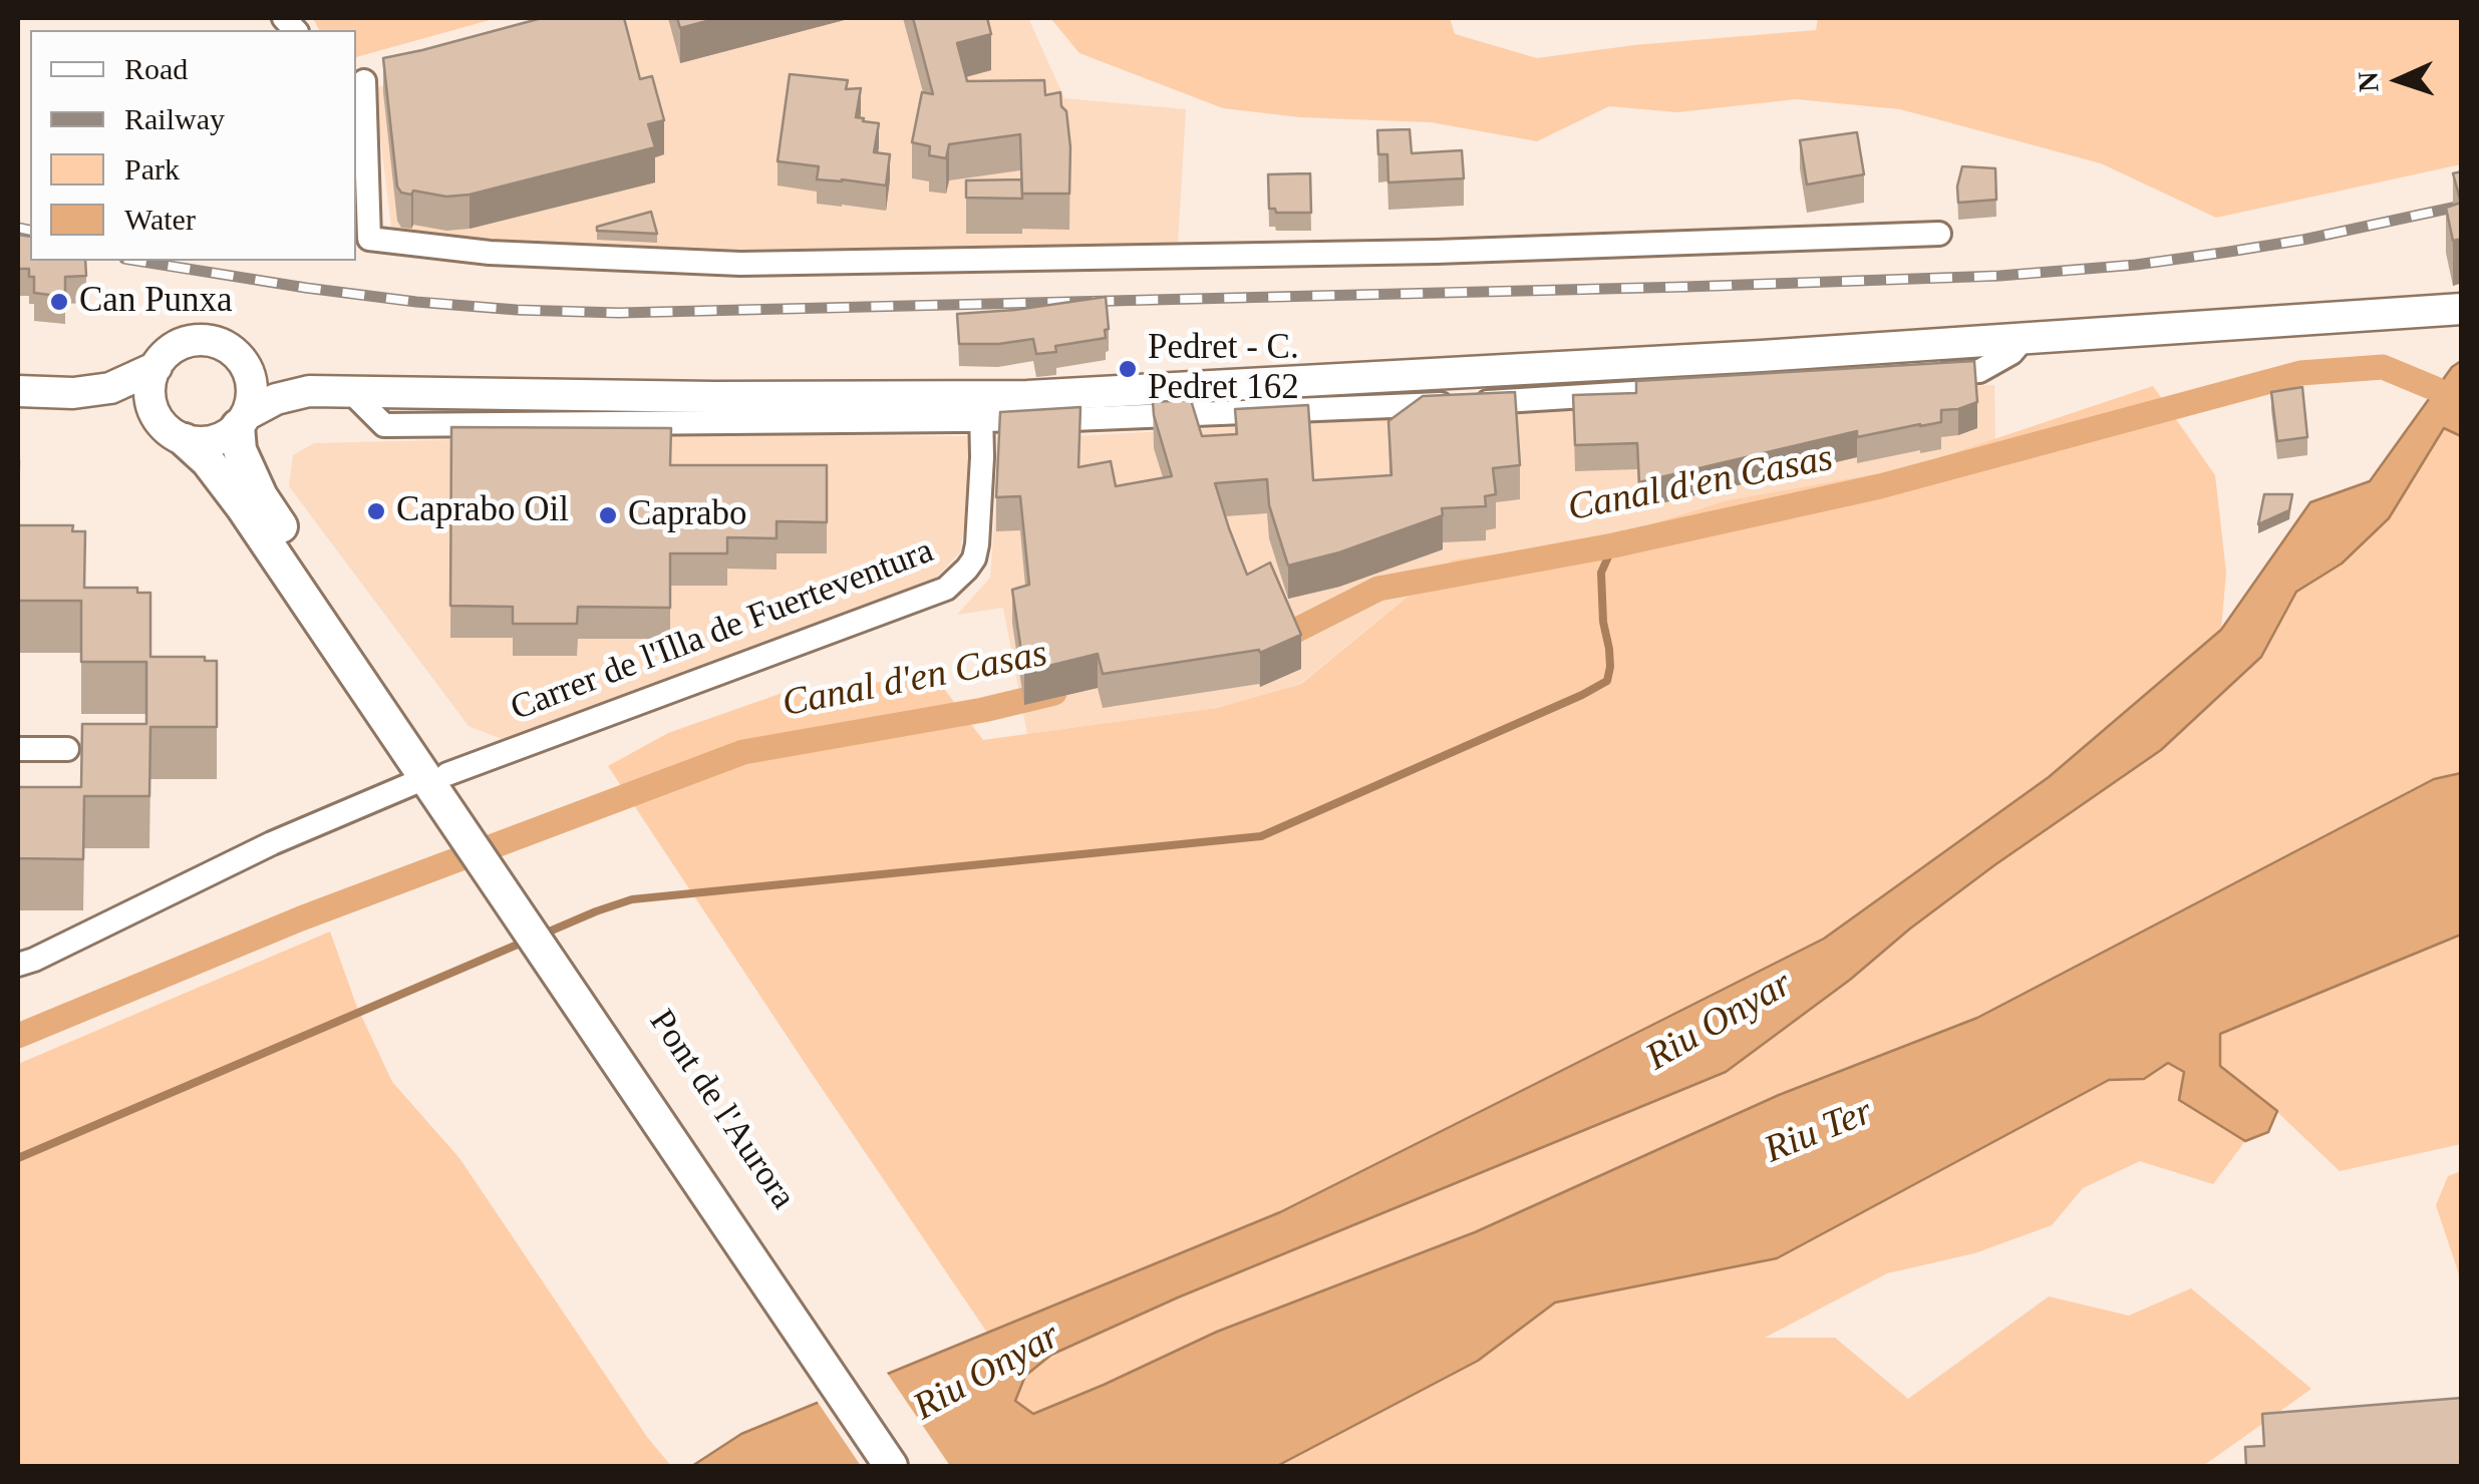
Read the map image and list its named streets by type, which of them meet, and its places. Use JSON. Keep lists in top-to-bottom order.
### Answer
{
  "streets": {
    "main road": ["Pont de l'Aurora"],
    "street": ["Carrer de l'Illa de Fuerteventura"]
  },
  "crossings": [
    ["Carrer de l'Illa de Fuerteventura", "Pont de l'Aurora"]
  ],
  "water": ["Canal d'en Casas", "Riu Onyar", "Riu Ter"],
  "places": [
    "Can Punxa",
    "Pedret - C. Pedret 162",
    "Caprabo Oil",
    "Caprabo"
  ],
  "legend": [
    "Road",
    "Railway",
    "Park",
    "Water"
  ],
  "north": "left"
}
